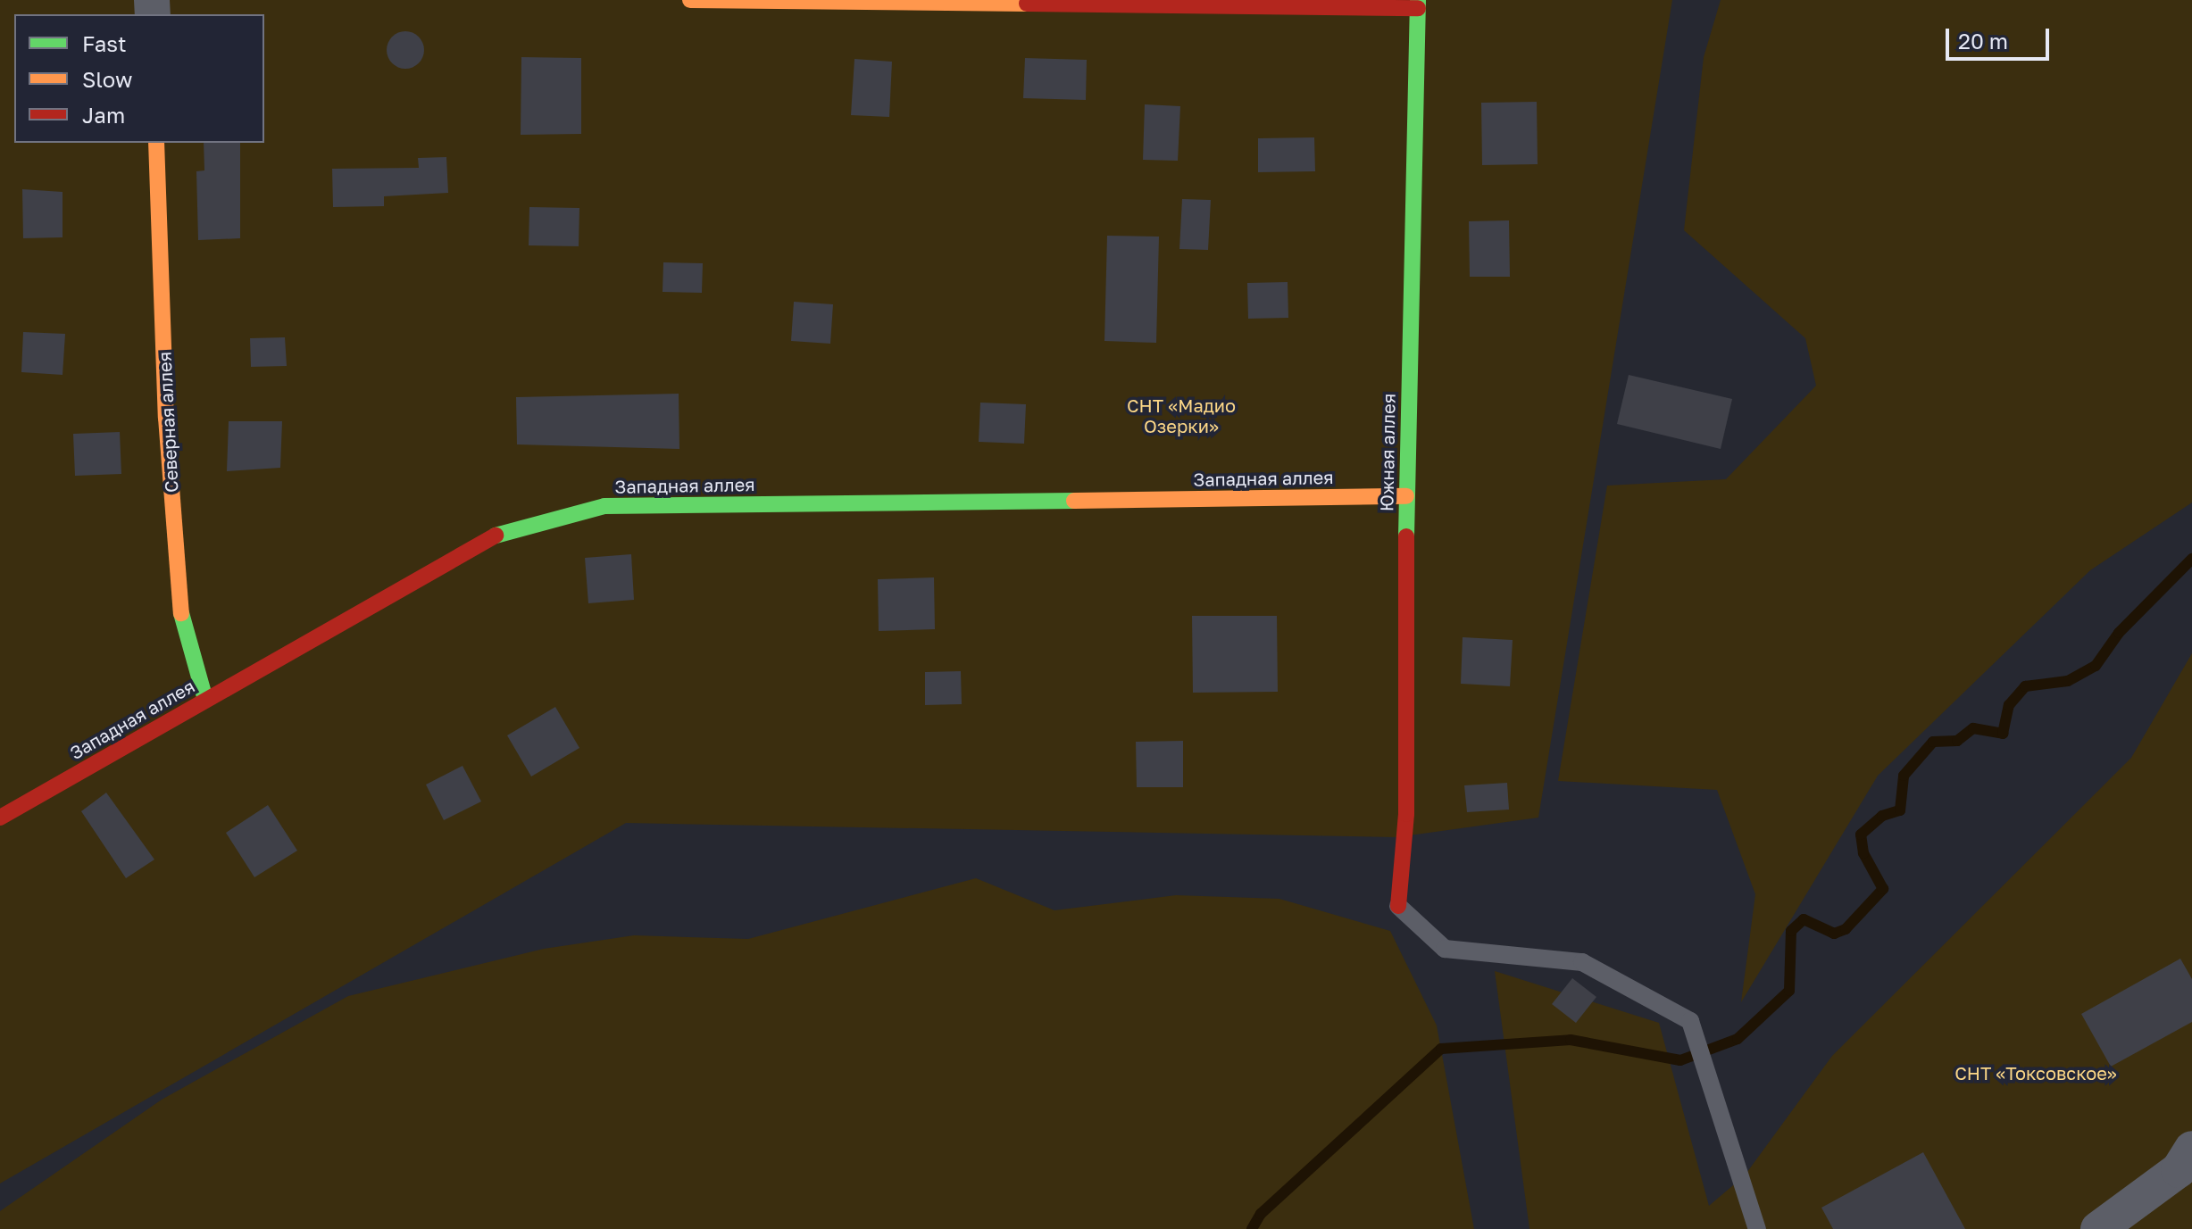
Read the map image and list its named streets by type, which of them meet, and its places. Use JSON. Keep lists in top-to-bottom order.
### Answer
{
  "streets": {
    "street": ["Северная аллея", "Южная аллея", "Западная аллея"]
  },
  "crossings": [
    ["Северная аллея", "Западная аллея"],
    ["Южная аллея", "Западная аллея"]
  ],
  "parks": ["СНТ «Мадио Озерки»", "СНТ «Токсовское»"],
  "legend": ["Fast", "Slow", "Jam"],
  "scale_bar": "20 m"
}
